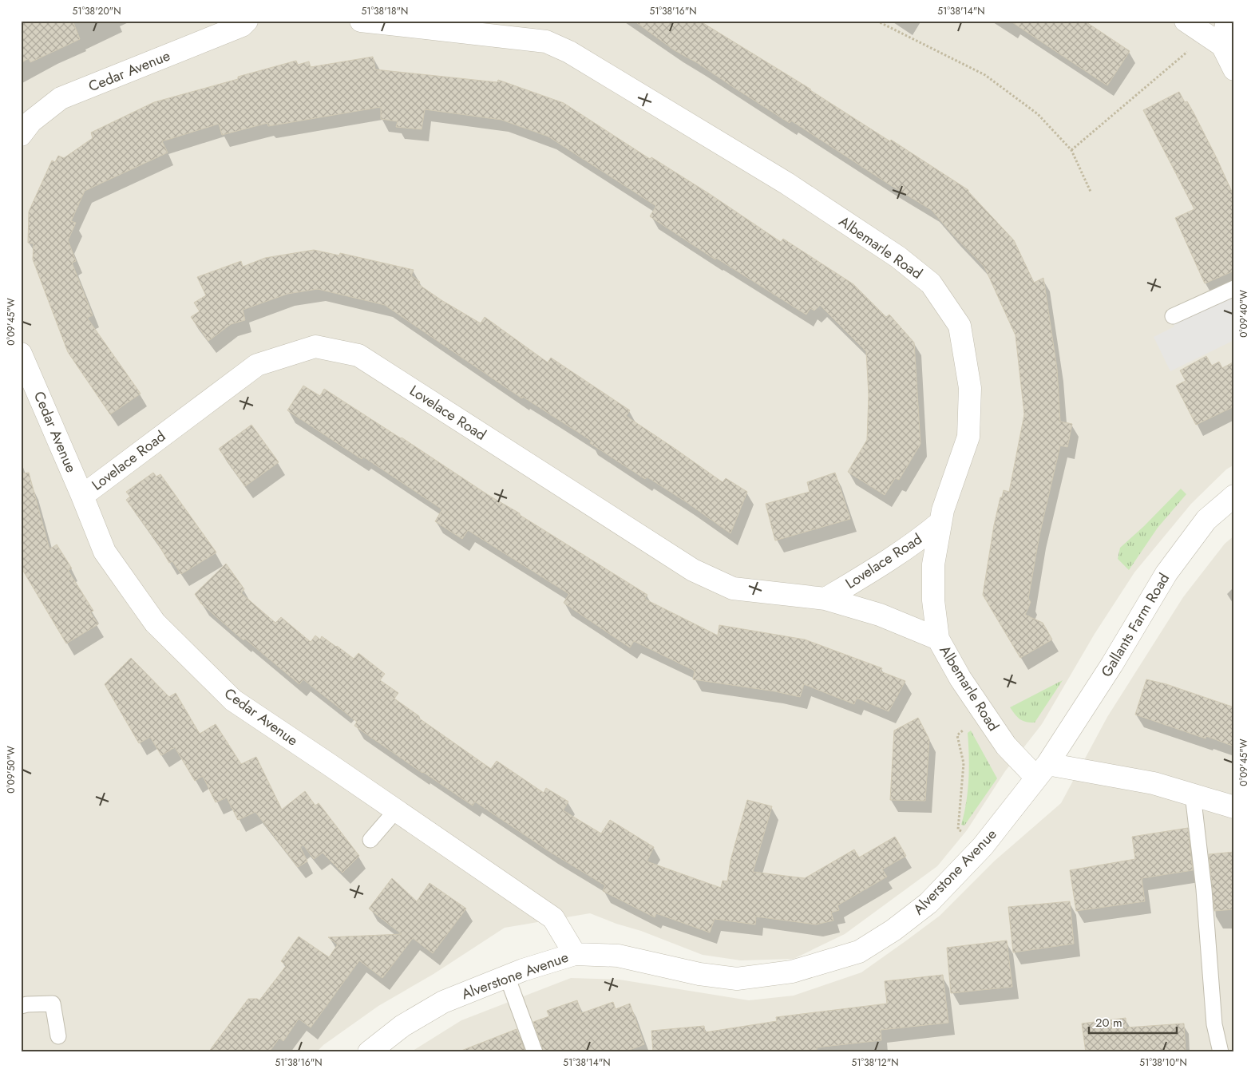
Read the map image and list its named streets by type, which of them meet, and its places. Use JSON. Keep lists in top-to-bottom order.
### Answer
{
  "streets": {
    "street": [
      "Cedar Avenue",
      "Albemarle Road",
      "Lovelace Road",
      "Gallants Farm Road",
      "Alverstone Avenue"
    ]
  },
  "crossings": [
    ["Cedar Avenue", "Lovelace Road"],
    ["Cedar Avenue", "Alverstone Avenue"],
    ["Albemarle Road", "Lovelace Road"],
    ["Albemarle Road", "Gallants Farm Road"],
    ["Albemarle Road", "Alverstone Avenue"],
    ["Gallants Farm Road", "Alverstone Avenue"]
  ],
  "scale_bar": "20 m",
  "coordinates": [
    "51°38'20\"N",
    "51°38'18\"N",
    "51°38'16\"N",
    "51°38'14\"N",
    "0°09'40\"W",
    "0°09'45\"W",
    "0°09'50\"W",
    "51°38'12\"N",
    "51°38'10\"N"
  ]
}
